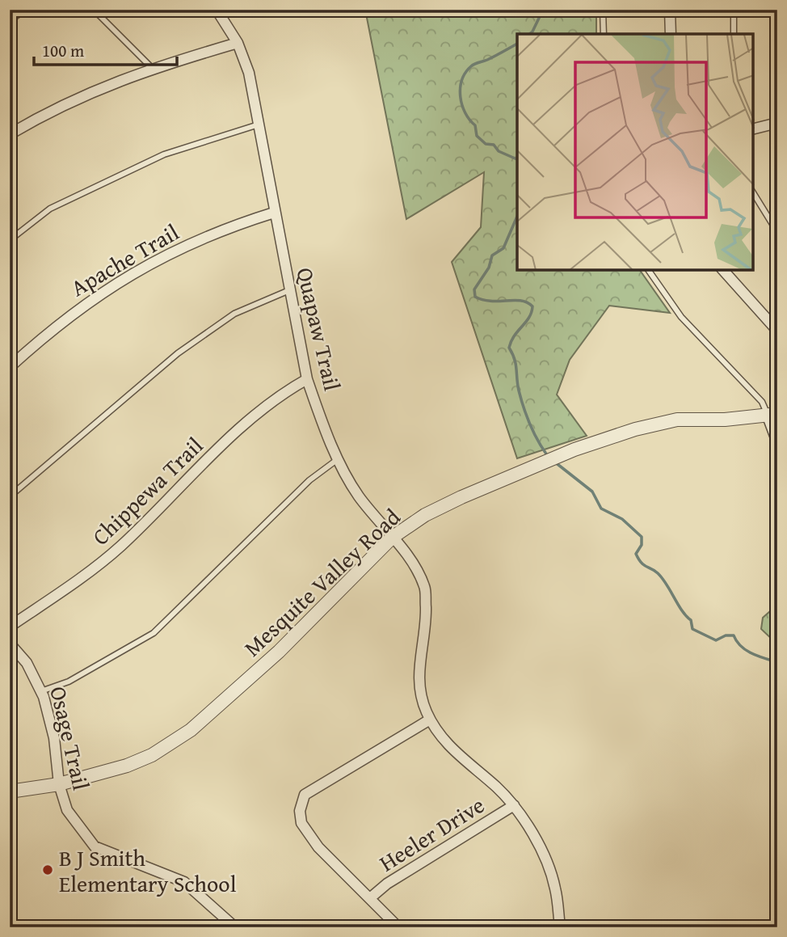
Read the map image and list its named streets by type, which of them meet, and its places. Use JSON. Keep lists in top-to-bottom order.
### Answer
{
  "streets": {
    "street": [
      "Apache Trail",
      "Quapaw Trail",
      "Chippewa Trail",
      "Mesquite Valley Road",
      "Osage Trail",
      "Heeler Drive"
    ]
  },
  "crossings": [
    ["Apache Trail", "Quapaw Trail"],
    ["Quapaw Trail", "Chippewa Trail"],
    ["Quapaw Trail", "Mesquite Valley Road"],
    ["Quapaw Trail", "Heeler Drive"],
    ["Mesquite Valley Road", "Osage Trail"]
  ],
  "places": ["B J Smith Elementary School"],
  "scale_bar": "100 m"
}
